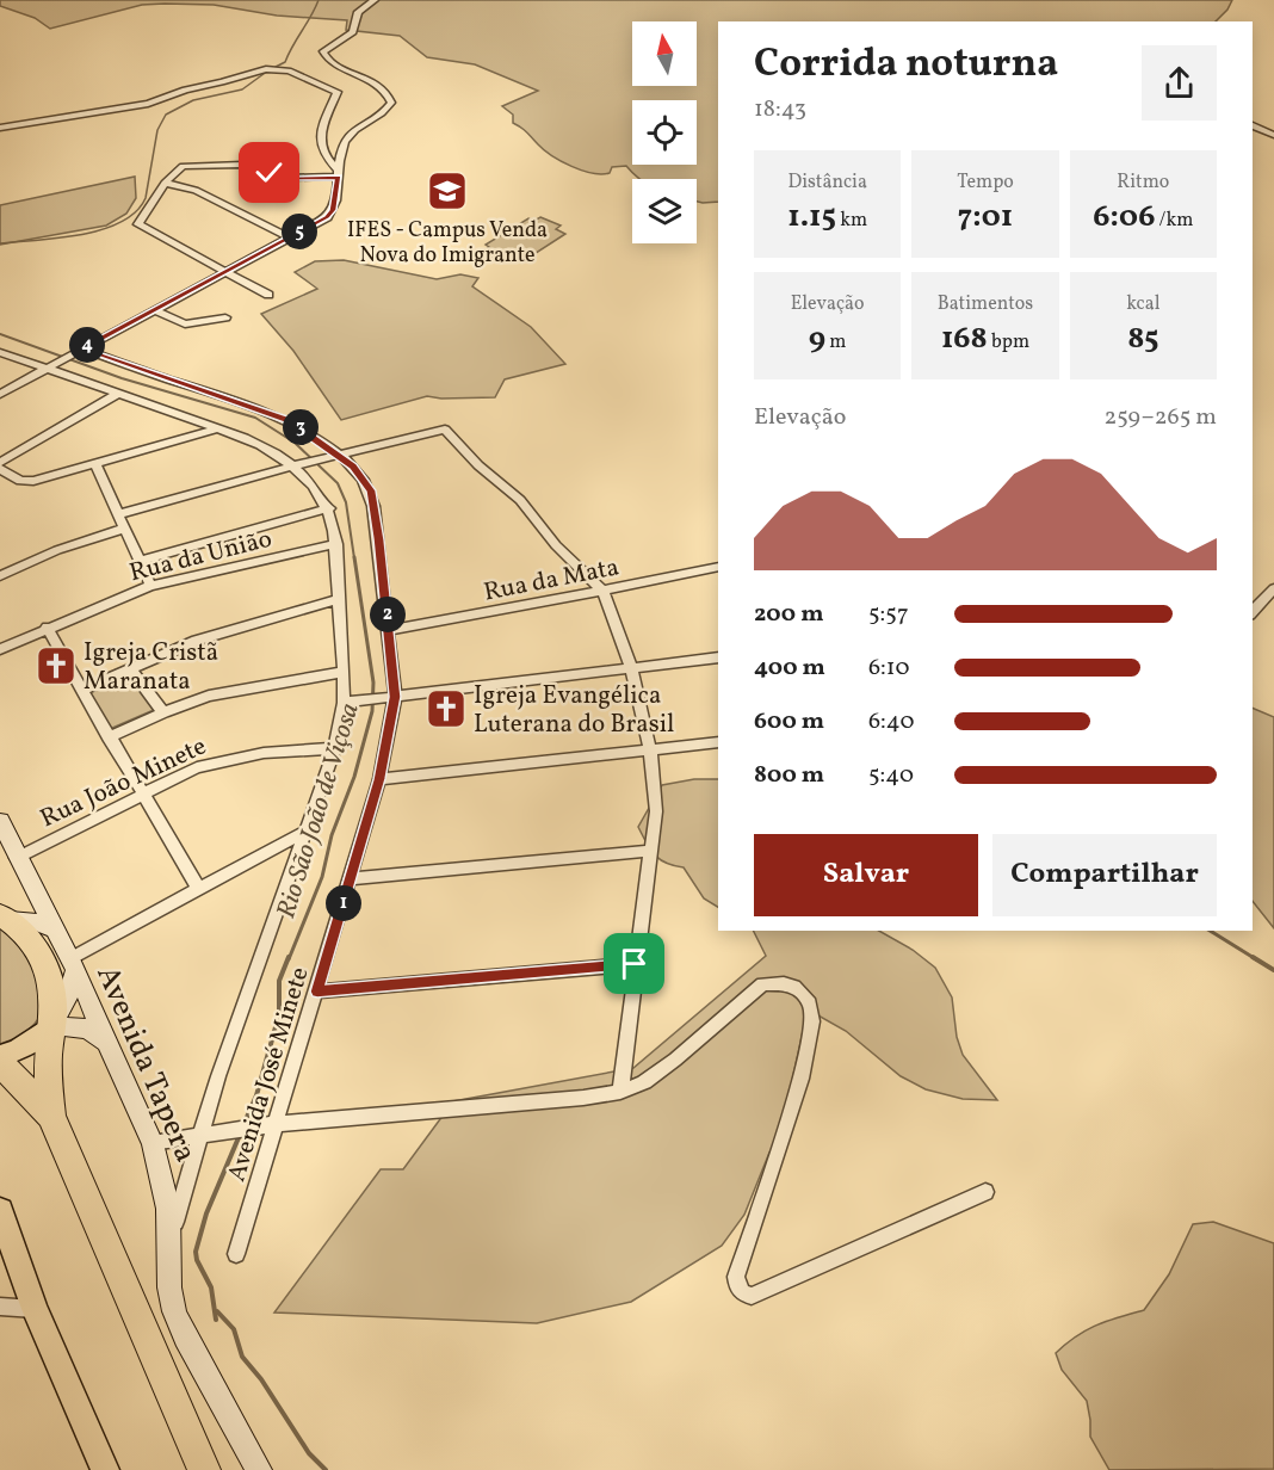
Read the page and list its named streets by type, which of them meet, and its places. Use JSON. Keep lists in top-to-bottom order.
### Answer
{
  "streets": {
    "street": [
      "Rua da União",
      "Rua da Mata",
      "Rua João Minete",
      "Avenida Tapera",
      "Avenida José Minete"
    ]
  },
  "crossings": [
    ["Rua da Mata", "Avenida José Minete"],
    ["Rua João Minete", "Avenida Tapera"]
  ],
  "water": ["Rio São João de Viçosa"],
  "places": {
    "school or university": ["IFES - Campus Venda Nova do Imigrante"],
    "church": ["Igreja Cristã Maranata", "Igreja Evangélica Luterana do Brasil"]
  },
  "north": "top",
  "page": {
    "heading": ["Corrida noturna", "18:43"],
    "stats": [
      ["Distância", "1.15 km"],
      ["Tempo", "7:01"],
      ["Ritmo", "6:06 /km"],
      ["Elevação", "9 m"],
      ["Batimentos", "168 bpm"],
      ["kcal", "85"]
    ],
    "pins": [
      "5",
      "4",
      "3",
      "2",
      "1"
    ],
    "chart": ["Elevação", "259–265 m"],
    "list": [
      {
        "name": "200 m",
        "note": "5:57"
      },
      {
        "name": "400 m",
        "note": "6:10"
      },
      {
        "name": "600 m",
        "note": "6:40"
      },
      {
        "name": "800 m",
        "note": "5:40"
      }
    ],
    "buttons": ["Salvar", "Compartilhar"]
  }
}
